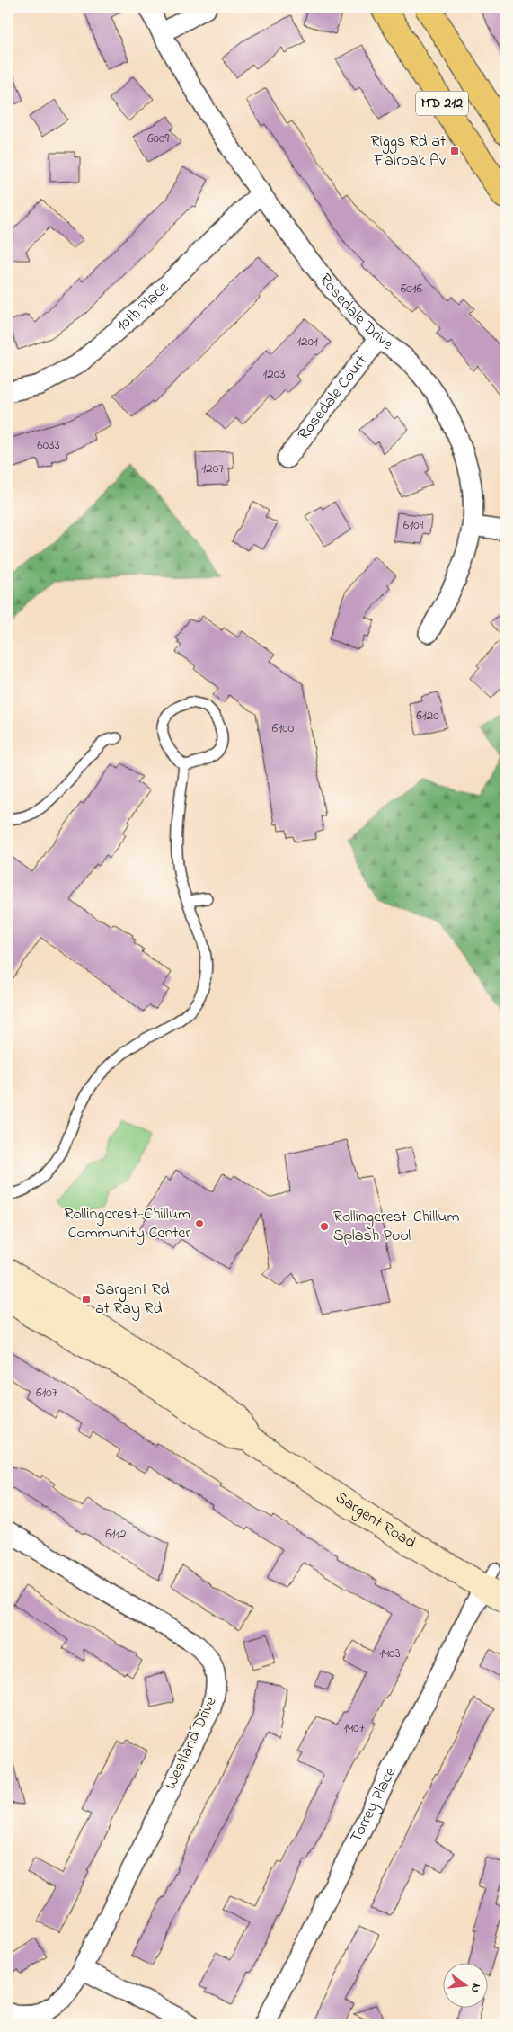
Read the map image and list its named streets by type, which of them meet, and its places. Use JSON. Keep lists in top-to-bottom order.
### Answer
{
  "streets": {
    "main road": ["MD 212", "Sargent Road"],
    "street": [
      "10th Place",
      "Rosedale Drive",
      "Rosedale Court",
      "Westland Drive",
      "Torrey Place"
    ]
  },
  "crossings": [
    ["10th Place", "Rosedale Drive"],
    ["Rosedale Drive", "Rosedale Court"],
    ["Sargent Road", "Torrey Place"]
  ],
  "places": {
    "transit": ["Riggs Rd at Fairoak Av", "Sargent Rd at Ray Rd"],
    "other": ["Rollingcrest-Chillum Community Center", "Rollingcrest-Chillum Splash Pool"]
  },
  "house_numbers": [
    "6009",
    "6016",
    "1201",
    "1203",
    "6033",
    "1207",
    "6109",
    "6120",
    "6100",
    "6107",
    "6112",
    "1403",
    "1407"
  ],
  "north": "right"
}
